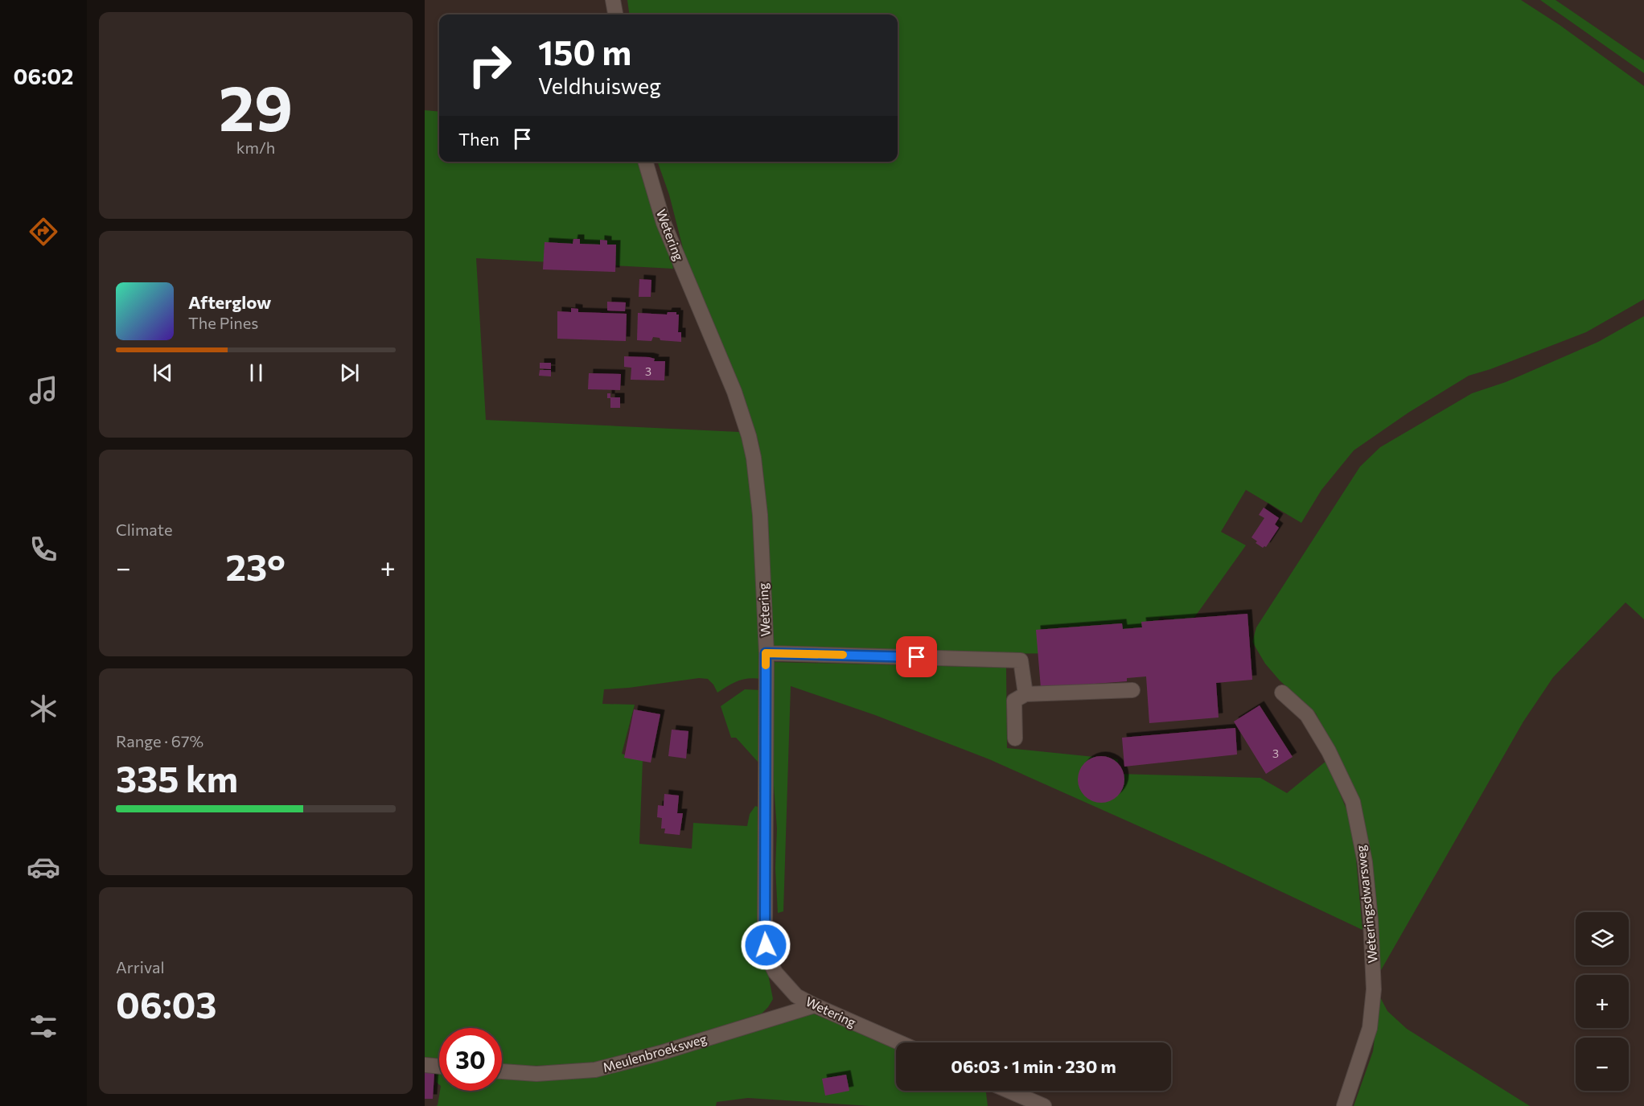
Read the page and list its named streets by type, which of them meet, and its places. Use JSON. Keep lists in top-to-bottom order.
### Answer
{
  "streets": {
    "street": ["Wetering", "Weteringsdwarsweg", "Meulenbroeksweg"]
  },
  "crossings": [
    ["Wetering", "Meulenbroeksweg"]
  ],
  "house_numbers": ["3", "3"],
  "page": {
    "tabs": "06:02",
    "tile": [
      ["29", "km/h"],
      "Climate",
      ["Range · 67%", "335 km"],
      ["Arrival", "06:03"]
    ],
    "turn": ["150 m", "Veldhuisweg"],
    "then": "Then",
    "song": ["Afterglow", "The Pines"],
    "heat": ["−", "23°", "+"],
    "map_buttons": ["+", "−"],
    "limit": "30",
    "trip": "06:03 · 1 min · 230 m"
  }
}
